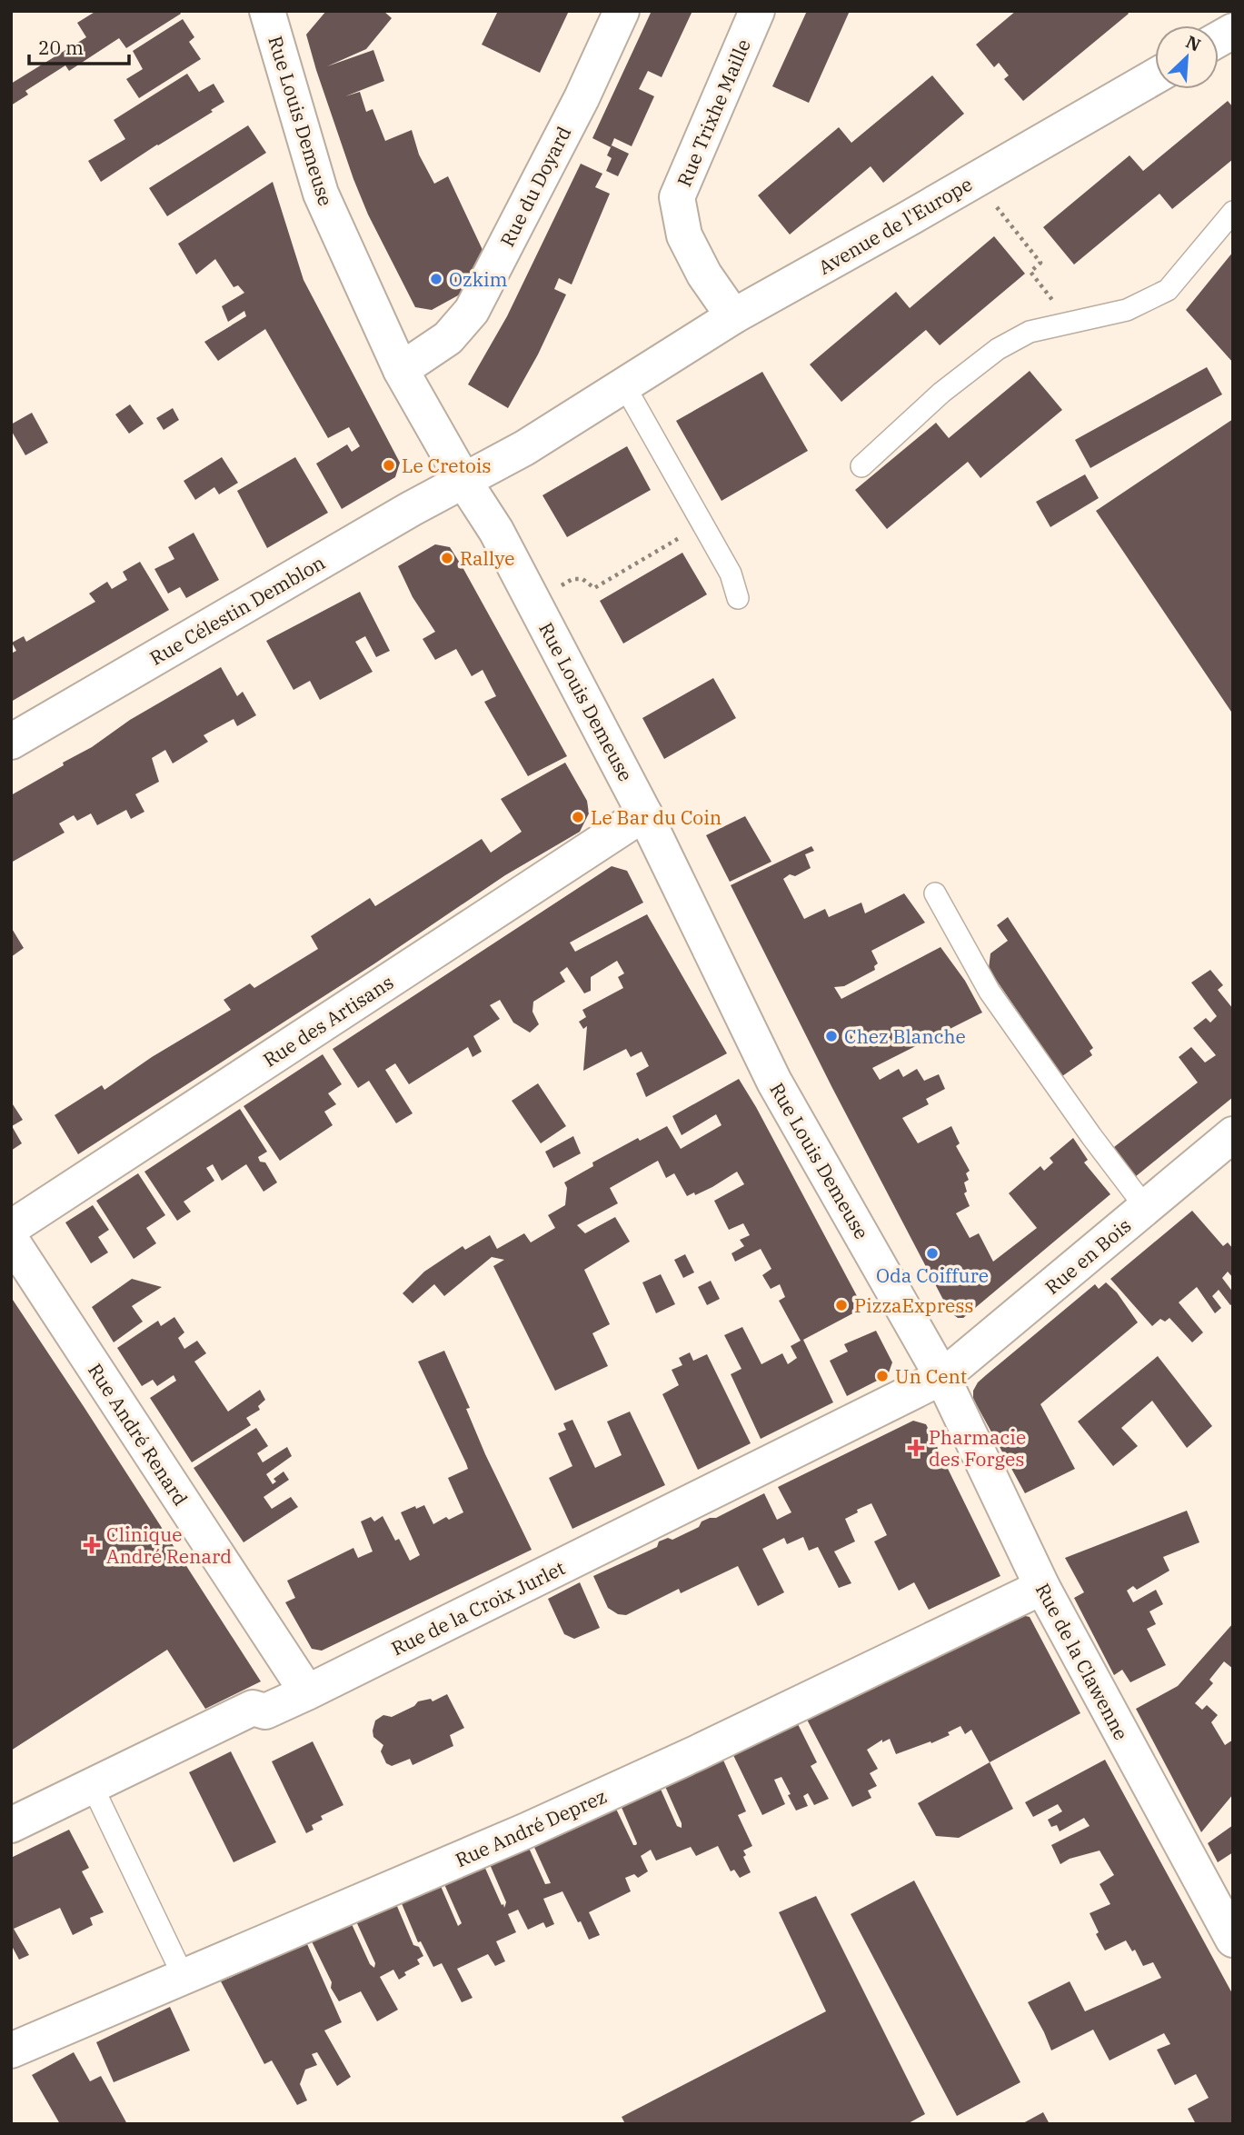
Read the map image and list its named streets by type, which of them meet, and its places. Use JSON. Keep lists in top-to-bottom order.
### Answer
{
  "streets": {
    "street": [
      "Rue Trixhe Maille",
      "Rue Louis Demeuse",
      "Rue du Doyard",
      "Avenue de l'Europe",
      "Rue Célestin Demblon",
      "Rue des Artisans",
      "Rue en Bois",
      "Rue André Renard",
      "Rue de la Croix Jurlet",
      "Rue de la Clawenne",
      "Rue André Deprez"
    ]
  },
  "crossings": [
    ["Rue Trixhe Maille", "Avenue de l'Europe"],
    ["Rue Louis Demeuse", "Rue du Doyard"],
    ["Rue Louis Demeuse", "Avenue de l'Europe"],
    ["Rue Louis Demeuse", "Rue Célestin Demblon"],
    ["Rue Louis Demeuse", "Rue des Artisans"],
    ["Rue Louis Demeuse", "Rue en Bois"],
    ["Rue Louis Demeuse", "Rue de la Croix Jurlet"],
    ["Rue Louis Demeuse", "Rue de la Clawenne"],
    ["Avenue de l'Europe", "Rue Célestin Demblon"],
    ["Rue en Bois", "Rue de la Croix Jurlet"],
    ["Rue en Bois", "Rue de la Clawenne"],
    ["Rue André Renard", "Rue de la Croix Jurlet"],
    ["Rue de la Croix Jurlet", "Rue de la Clawenne"],
    ["Rue de la Clawenne", "Rue André Deprez"]
  ],
  "places": {
    "other": [
      "Ozkim",
      "Le Cretois",
      "Rallye",
      "Le Bar du Coin",
      "Chez Blanche",
      "Oda Coiffure",
      "PizzaExpress",
      "Un Cent"
    ],
    "health": ["Pharmacie des Forges", "Clinique André Renard"]
  },
  "scale_bar": "20 m",
  "north": "top right"
}
